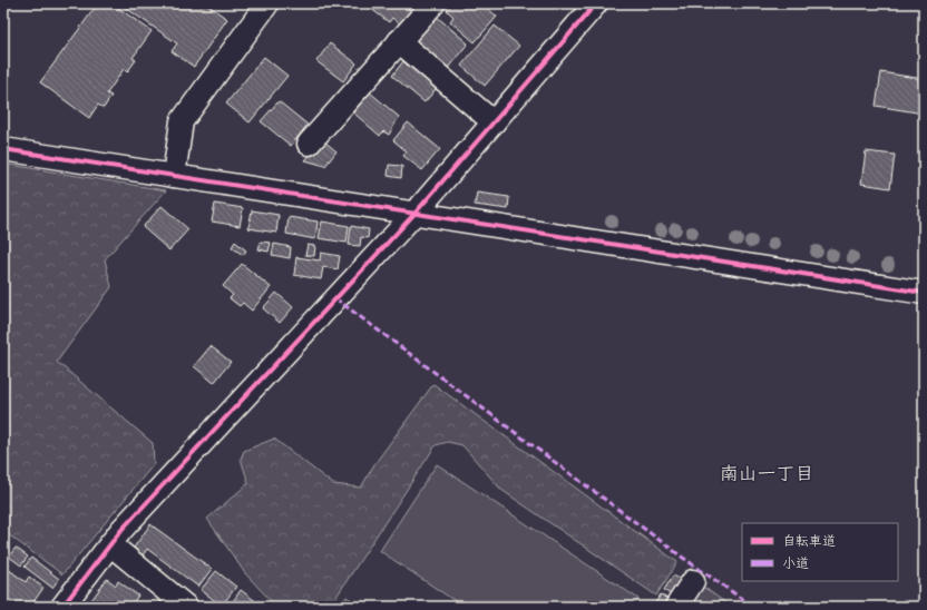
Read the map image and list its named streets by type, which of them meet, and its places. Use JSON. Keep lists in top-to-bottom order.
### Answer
{
  "districts": ["南山一丁目"],
  "legend": ["自転車道", "小道"]
}
